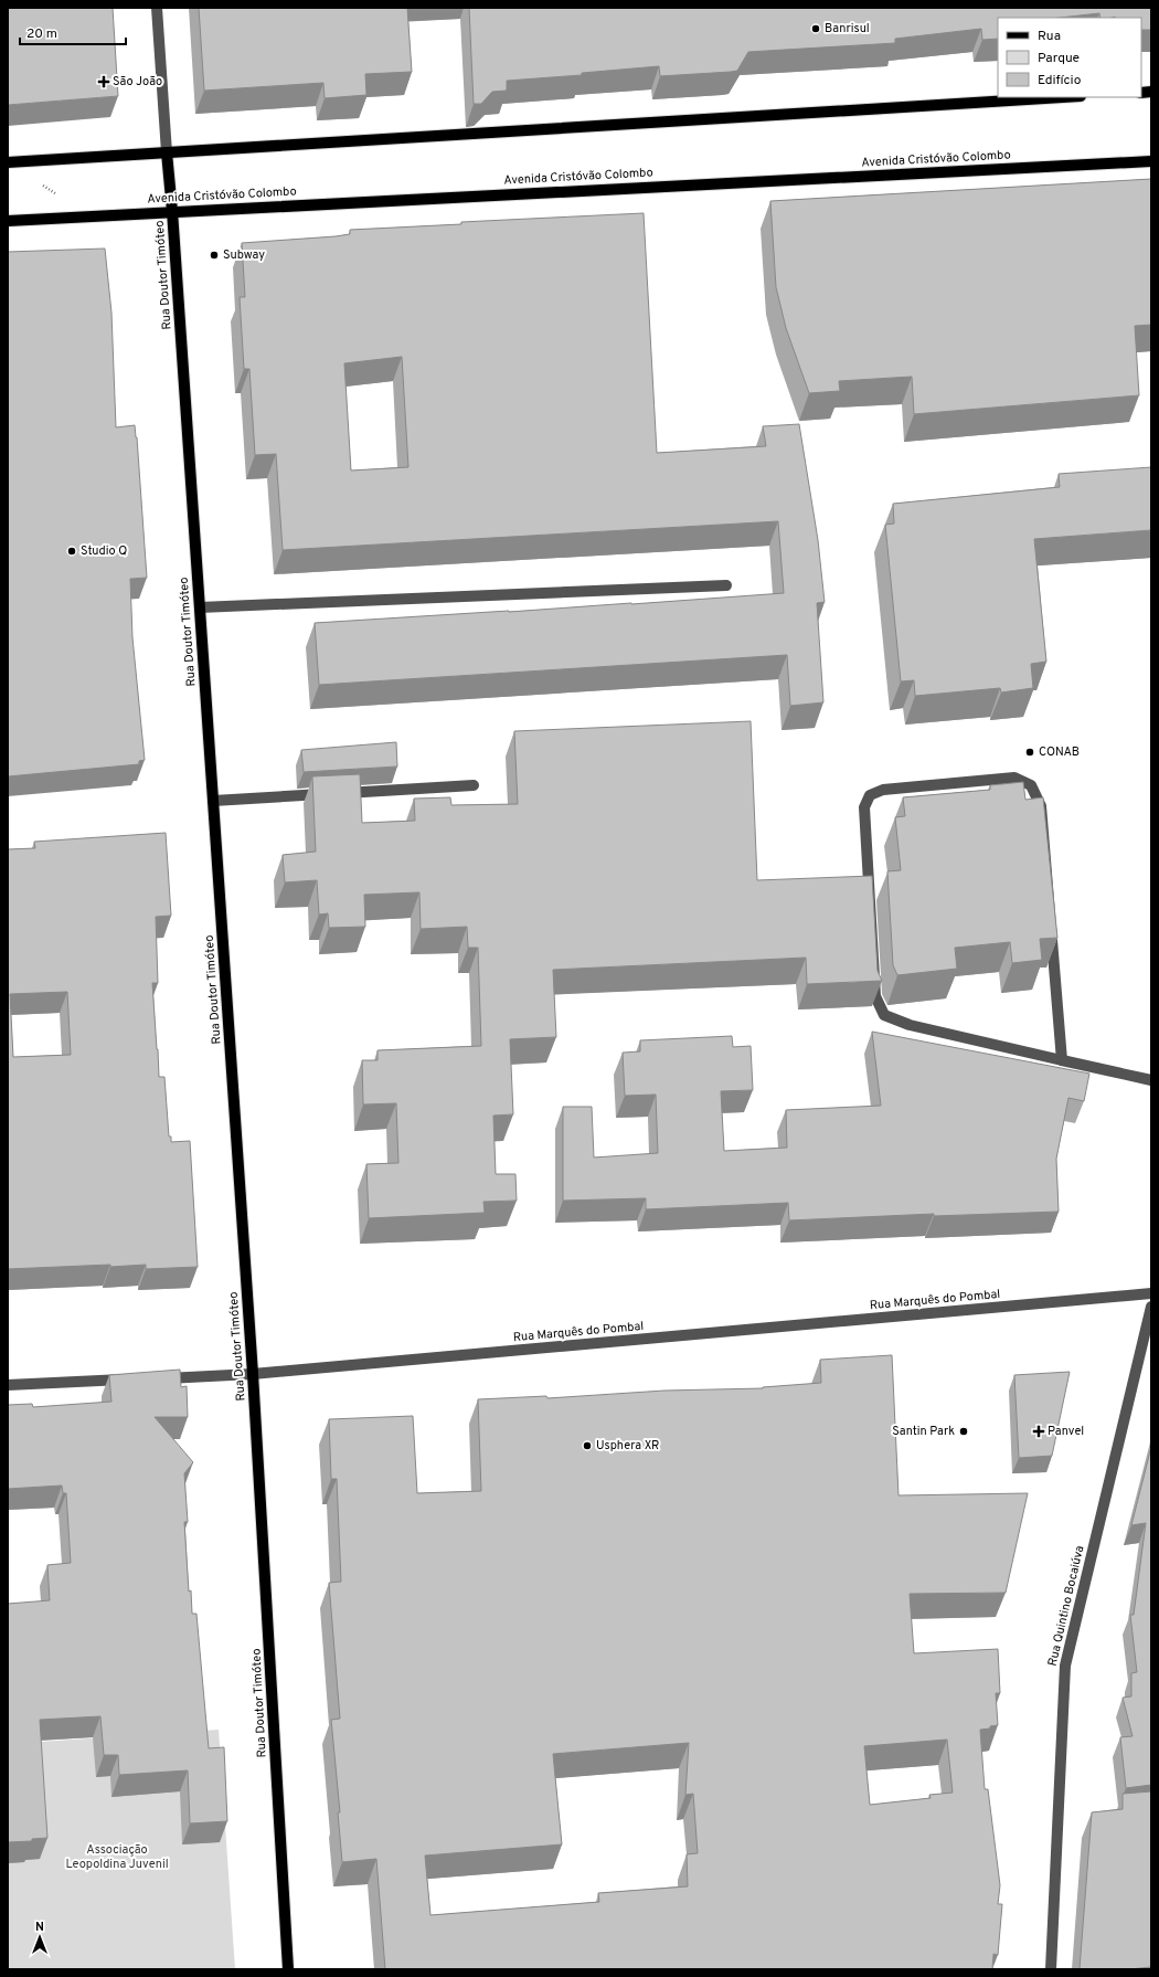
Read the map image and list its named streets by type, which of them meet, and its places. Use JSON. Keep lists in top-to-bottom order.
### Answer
{
  "streets": {
    "main road": ["Avenida Cristóvão Colombo", "Rua Doutor Timóteo"],
    "street": ["Rua Marquês do Pombal", "Rua Quintino Bocaiúva"]
  },
  "crossings": [
    ["Avenida Cristóvão Colombo", "Rua Doutor Timóteo"],
    ["Rua Doutor Timóteo", "Rua Marquês do Pombal"]
  ],
  "parks": ["Associação Leopoldina Juvenil"],
  "places": {
    "other": [
      "Banrisul",
      "Subway",
      "Studio Q",
      "CONAB",
      "Santin Park",
      "Usphera XR"
    ],
    "health": ["São João", "Panvel"]
  },
  "legend": ["Rua", "Parque", "Edifício"],
  "scale_bar": "20 m",
  "north": "top"
}
